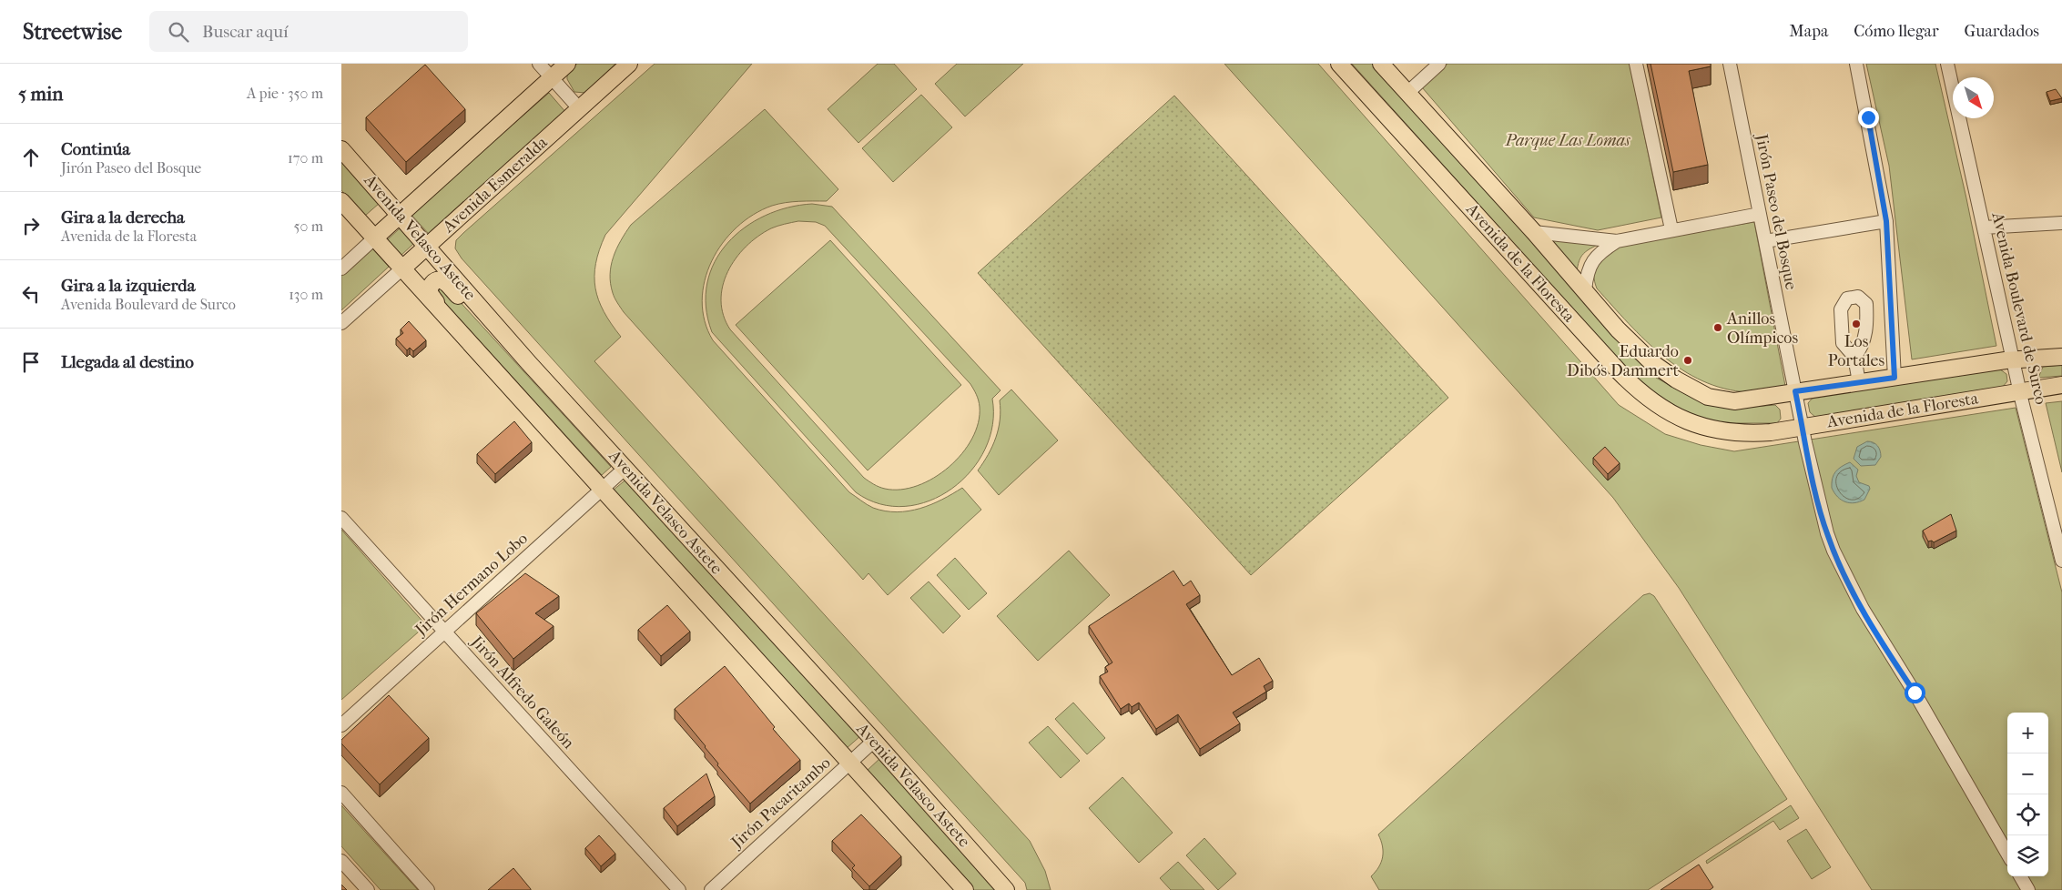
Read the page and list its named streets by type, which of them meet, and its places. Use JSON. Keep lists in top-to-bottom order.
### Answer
{
  "streets": {
    "main road": ["Avenida Esmeralda", "Avenida Velasco Astete", "Avenida de la Floresta"],
    "street": [
      "Jirón Paseo del Bosque",
      "Avenida Boulevard de Surco",
      "Jirón Hermano Lobo",
      "Jirón Alfredo Galeón",
      "Jirón Pacaritambo"
    ]
  },
  "crossings": [
    ["Avenida Esmeralda", "Avenida Velasco Astete"],
    ["Jirón Paseo del Bosque", "Avenida de la Floresta"],
    ["Avenida Velasco Astete", "Jirón Hermano Lobo"],
    ["Avenida Velasco Astete", "Jirón Pacaritambo"],
    ["Avenida de la Floresta", "Avenida Boulevard de Surco"],
    ["Jirón Hermano Lobo", "Jirón Alfredo Galeón"]
  ],
  "parks": ["Parque Las Lomas"],
  "places": ["Los Portales", "Anillos Olímpicos", "Eduardo Dibós Dammert"],
  "north": "bottom right",
  "page": {
    "header": "Streetwise",
    "search": "Buscar aquí",
    "nav": ["Mapa", "Cómo llegar", "Guardados"],
    "heading": ["5 min", "A pie · 350 m"],
    "list": [
      ["Continúa", "Jirón Paseo del Bosque", "170 m"],
      ["Gira a la derecha", "Avenida de la Floresta", "50 m"],
      ["Gira a la izquierda", "Avenida Boulevard de Surco", "130 m"],
      "Llegada al destino"
    ],
    "map_buttons": ["+", "−"]
  }
}
